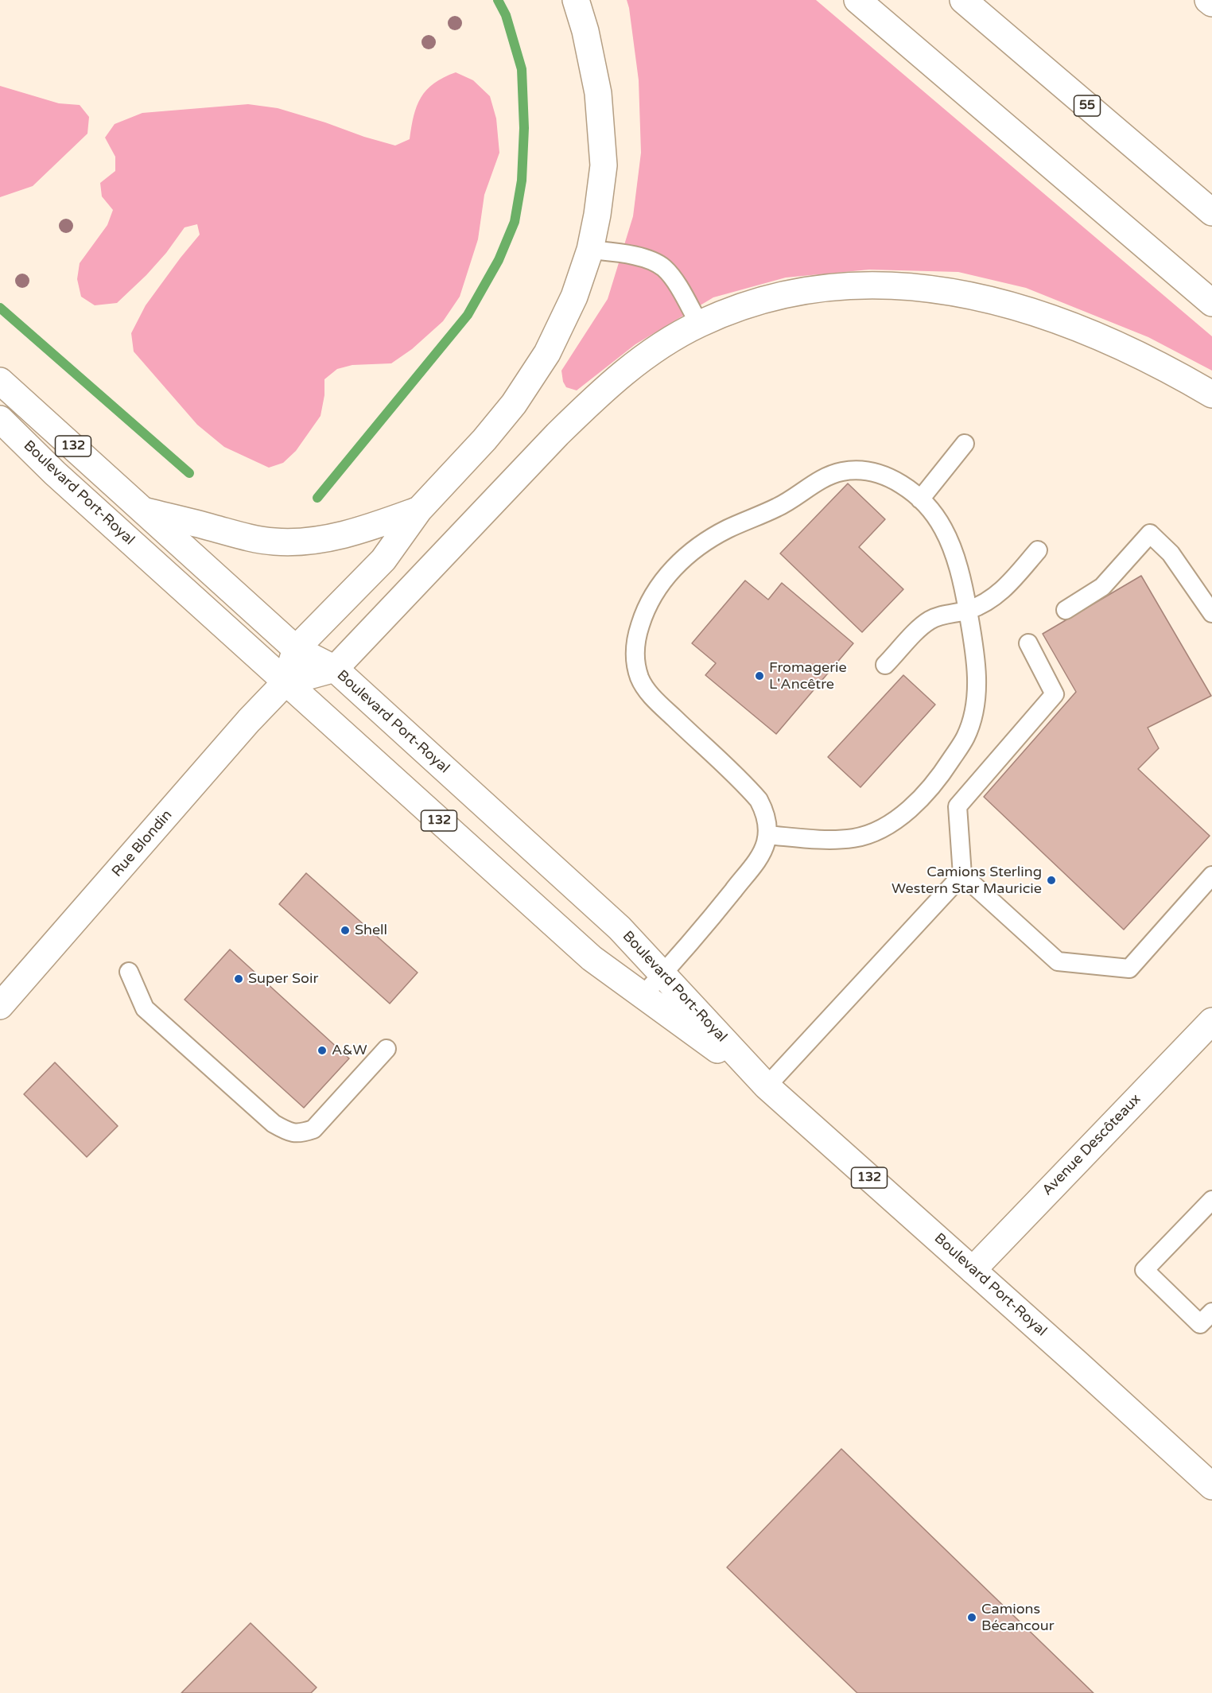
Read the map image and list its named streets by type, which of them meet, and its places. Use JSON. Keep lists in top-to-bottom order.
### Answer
{
  "streets": {
    "main road": [
      "55",
      "132",
      "Boulevard Port-Royal",
      "Rue Blondin",
      "Avenue Descôteaux"
    ]
  },
  "crossings": [
    ["Boulevard Port-Royal", "Rue Blondin"],
    ["Boulevard Port-Royal", "Avenue Descôteaux"]
  ],
  "places": [
    "Fromagerie L'Ancêtre",
    "Camions Sterling Western Star Mauricie",
    "Shell",
    "Super Soir",
    "A&W",
    "Camions Bécancour"
  ]
}
